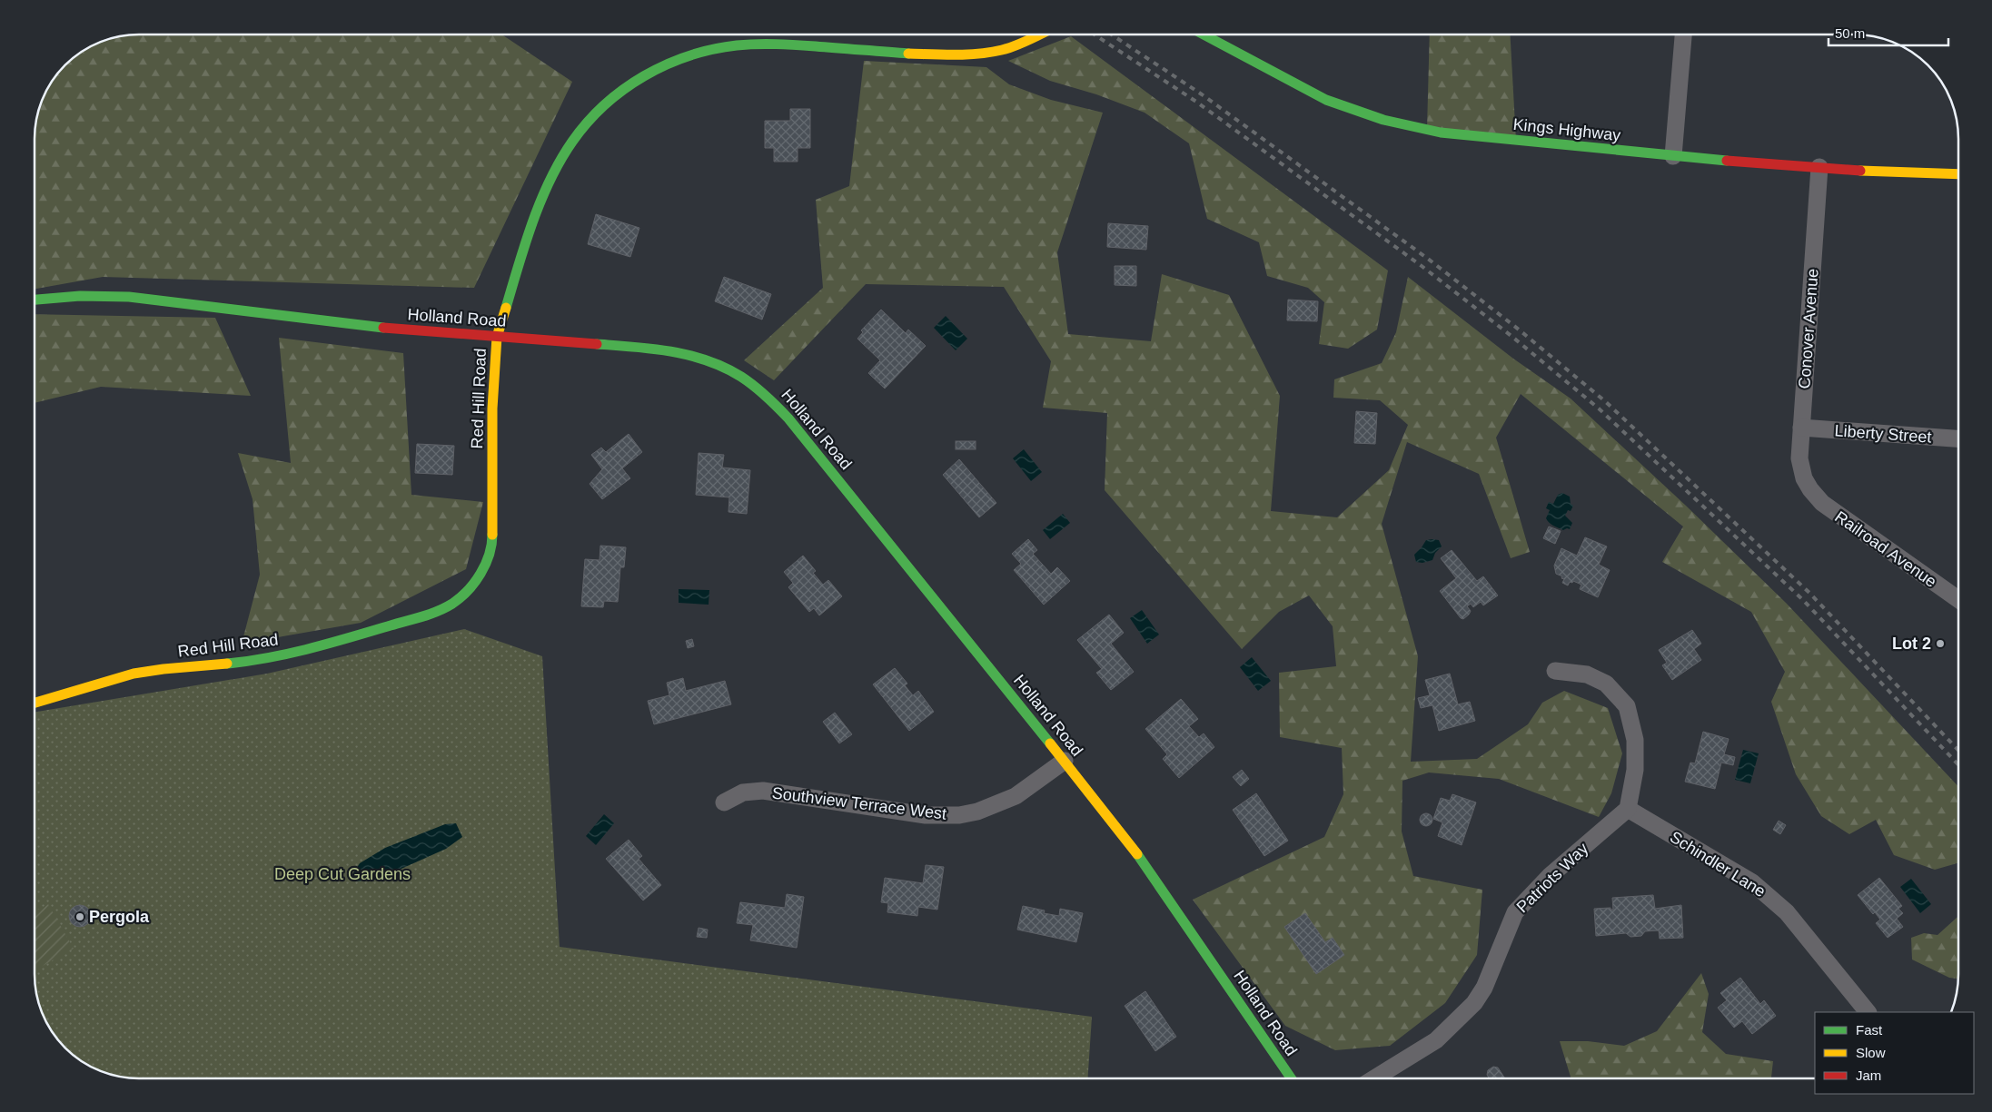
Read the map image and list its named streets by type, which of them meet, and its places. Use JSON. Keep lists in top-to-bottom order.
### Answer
{
  "streets": {
    "street": [
      "Kings Highway",
      "Holland Road",
      "Conover Avenue",
      "Red Hill Road",
      "Liberty Street",
      "Railroad Avenue",
      "Southview Terrace West",
      "Schindler Lane",
      "Patriots Way"
    ]
  },
  "crossings": [
    ["Kings Highway", "Conover Avenue"],
    ["Holland Road", "Red Hill Road"],
    ["Holland Road", "Southview Terrace West"],
    ["Conover Avenue", "Liberty Street"],
    ["Conover Avenue", "Railroad Avenue"],
    ["Schindler Lane", "Patriots Way"]
  ],
  "parks": ["Deep Cut Gardens"],
  "places": ["Lot 2", "Pergola"],
  "legend": ["Fast", "Slow", "Jam"],
  "scale_bar": "50 m"
}
